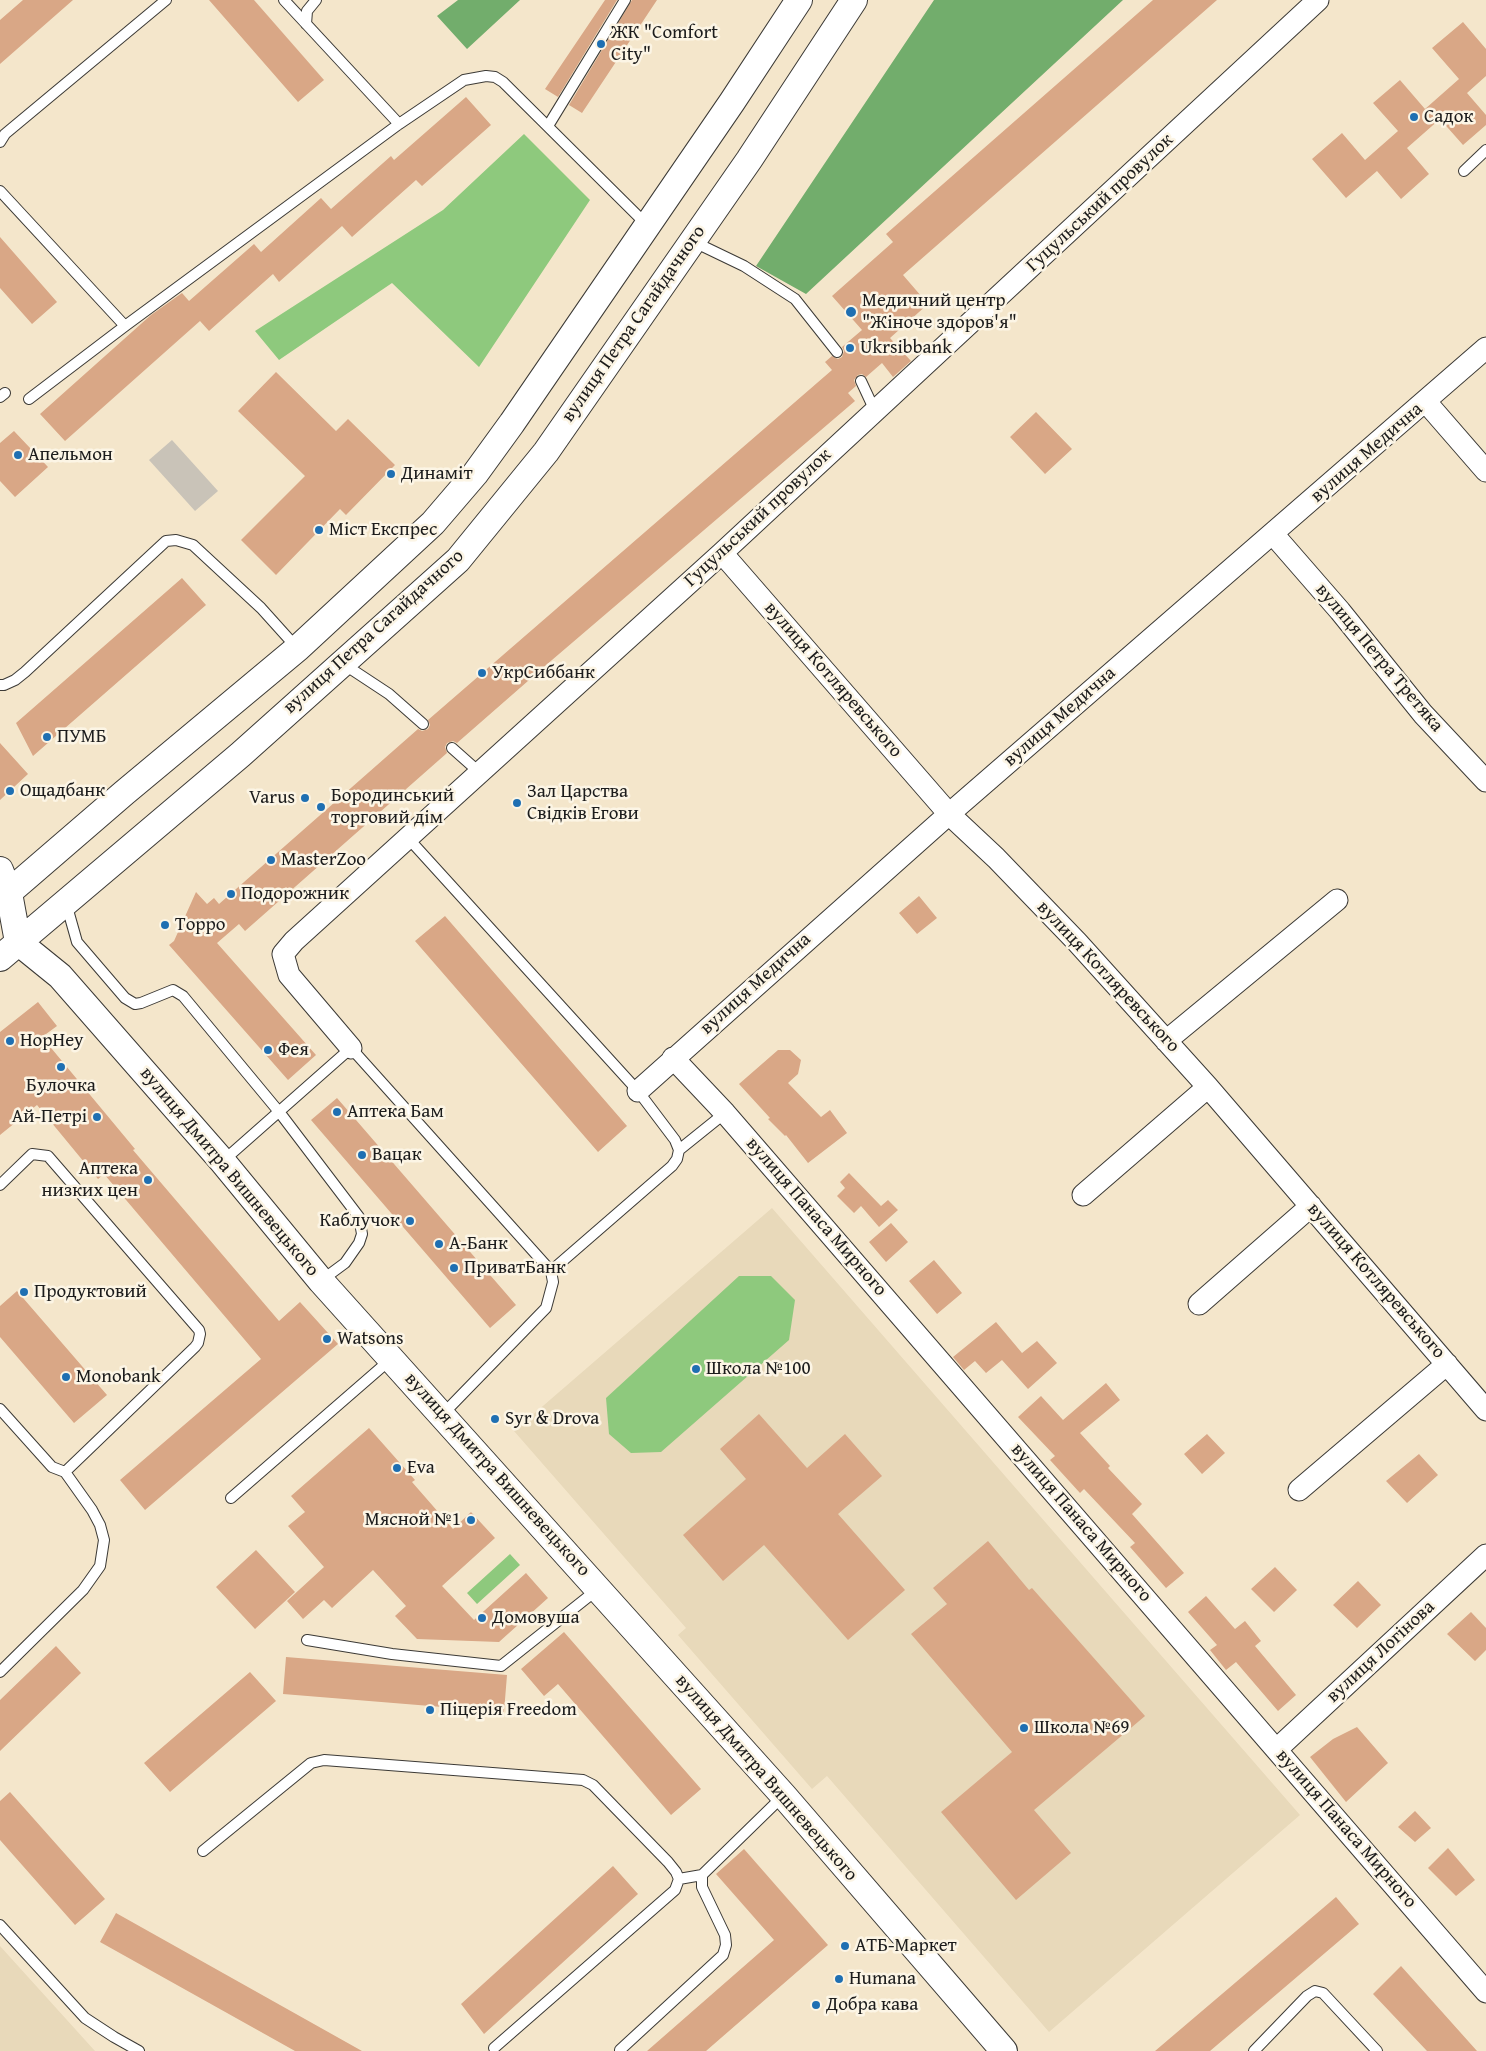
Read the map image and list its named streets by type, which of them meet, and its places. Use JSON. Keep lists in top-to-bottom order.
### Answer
{
  "streets": {
    "street": [
      "Гуцульський провулок",
      "вулиця Петра Сагайдачного",
      "вулиця Медична",
      "вулиця Петра Третяка",
      "вулиця Котляревського",
      "вулиця Дмитра Вишневецького",
      "вулиця Панаса Мирного",
      "вулиця Логінова"
    ]
  },
  "crossings": [
    ["Гуцульський провулок", "вулиця Котляревського"],
    ["вулиця Петра Сагайдачного", "вулиця Дмитра Вишневецького"],
    ["вулиця Медична", "вулиця Петра Третяка"],
    ["вулиця Медична", "вулиця Котляревського"],
    ["вулиця Медична", "вулиця Панаса Мирного"],
    ["вулиця Панаса Мирного", "вулиця Логінова"]
  ],
  "places": [
    "ЖК \"Comfort City\"",
    "Садок",
    "Медичний центр \"Жіноче здоров'я\"",
    "Ukrsibbank",
    "Апельмон",
    "Динаміт",
    "Міст Експрес",
    "УкрСиббанк",
    "ПУМБ",
    "Ощадбанк",
    "Varus",
    "Зал Царства Свiдкiв Егови",
    "Бородинський торговий дім",
    "MasterZoo",
    "Подорожник",
    "Торро",
    "HopHey",
    "Фея",
    "Булочка",
    "Аптека Бам",
    "Ай-Петрі",
    "Вацак",
    "Аптека низких цен",
    "Каблучок",
    "А-Банк",
    "ПриватБанк",
    "Продуктовий",
    "Watsons",
    "Школа №100",
    "Monobank",
    "Syr & Drova",
    "Eva",
    "Мясной №1",
    "Домовуша",
    "Піцерія Freedom",
    "Школа №69",
    "АТБ-Маркет",
    "Humana",
    "Добра кава"
  ]
}
